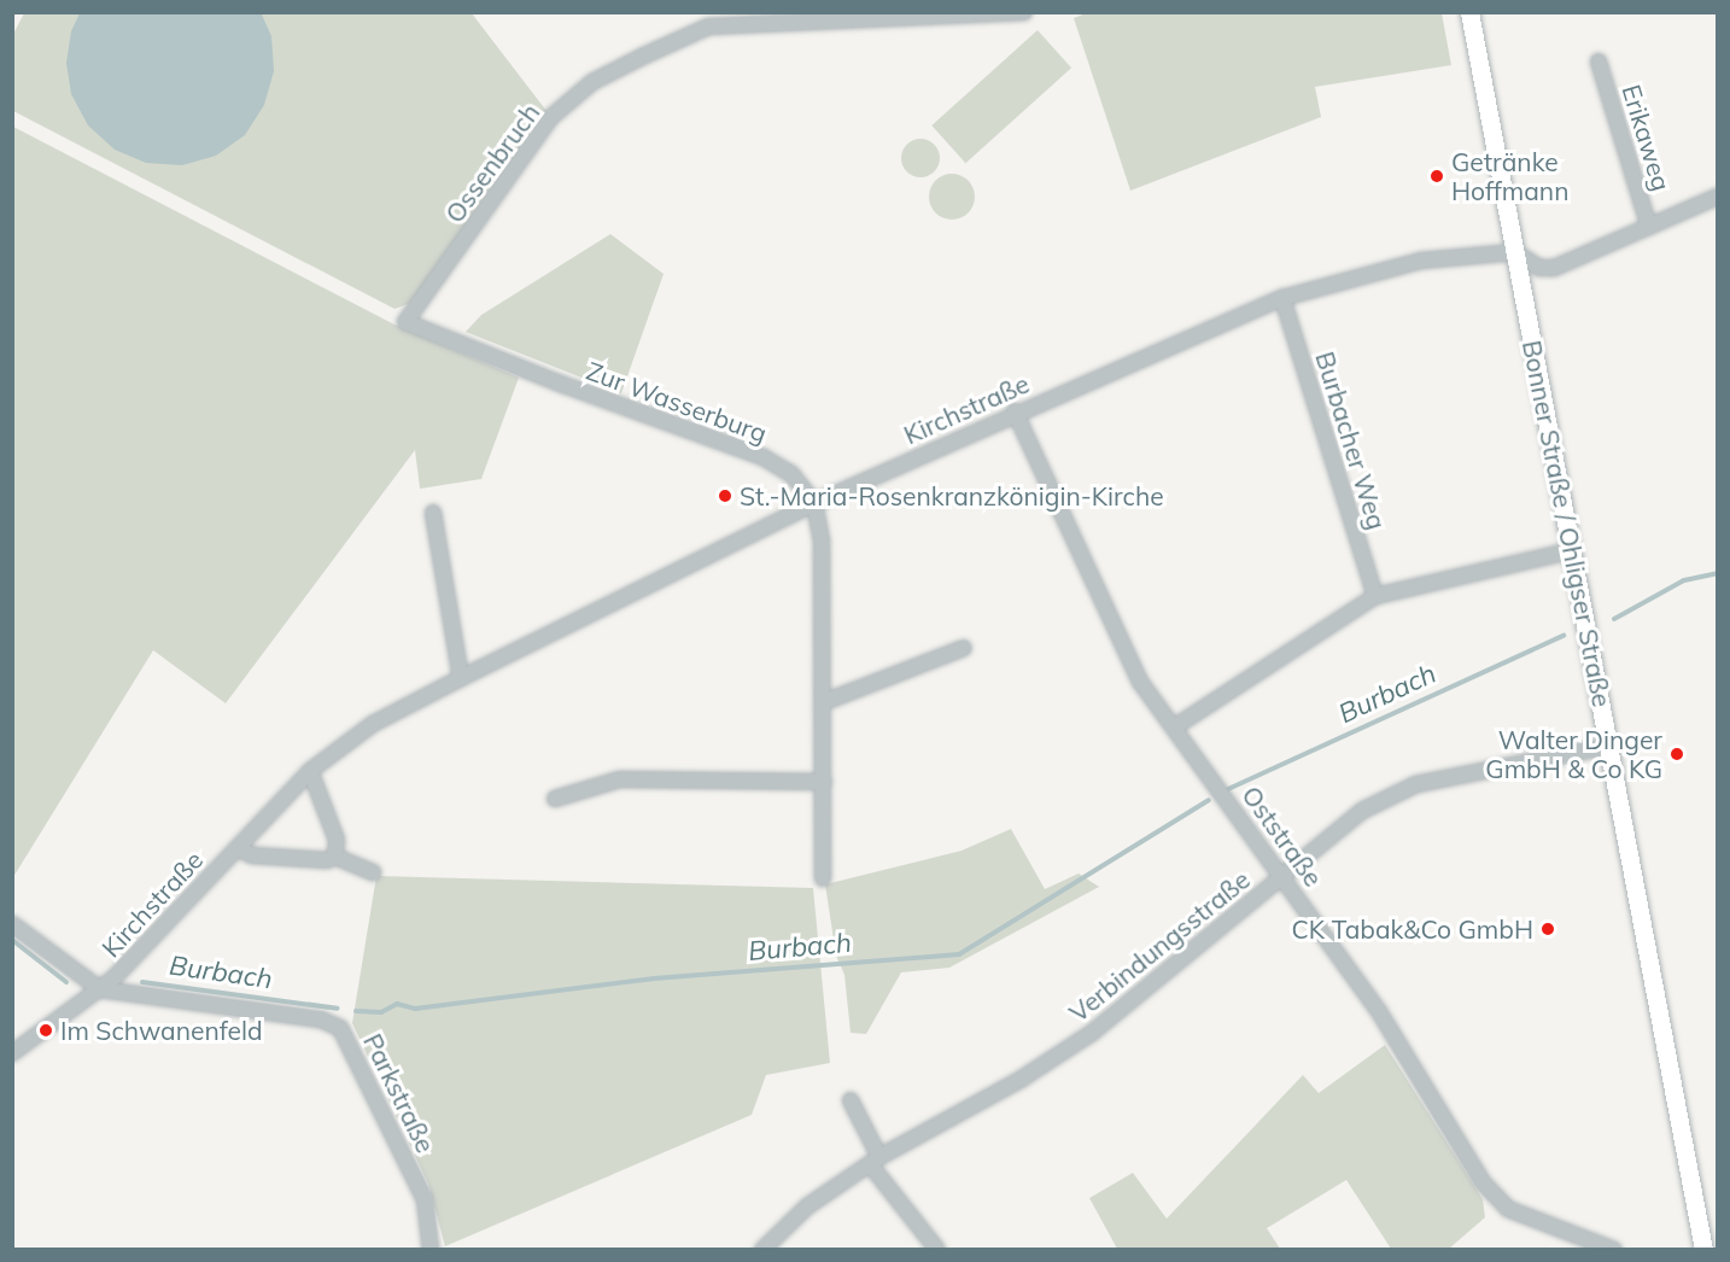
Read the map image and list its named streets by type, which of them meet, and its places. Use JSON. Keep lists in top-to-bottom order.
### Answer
{
  "streets": {
    "main road": ["Bonner Straße / Ohligser Straße"],
    "street": [
      "Erikaweg",
      "Ossenbruch",
      "Zur Wasserburg",
      "Kirchstraße",
      "Burbacher Weg",
      "Oststraße",
      "Verbindungsstraße",
      "Parkstraße"
    ]
  },
  "crossings": [
    ["Erikaweg", "Kirchstraße"],
    ["Erikaweg", "Bonner Straße / Ohligser Straße"],
    ["Ossenbruch", "Zur Wasserburg"],
    ["Zur Wasserburg", "Kirchstraße"],
    ["Kirchstraße", "Burbacher Weg"],
    ["Kirchstraße", "Bonner Straße / Ohligser Straße"],
    ["Kirchstraße", "Oststraße"],
    ["Kirchstraße", "Parkstraße"],
    ["Bonner Straße / Ohligser Straße", "Verbindungsstraße"],
    ["Oststraße", "Verbindungsstraße"]
  ],
  "water": ["Burbach"],
  "places": [
    "Getränke Hoffmann",
    "St.-Maria-Rosenkranzkönigin-Kirche",
    "Walter Dinger GmbH & Co KG",
    "CK Tabak&Co GmbH",
    "Im Schwanenfeld"
  ]
}
